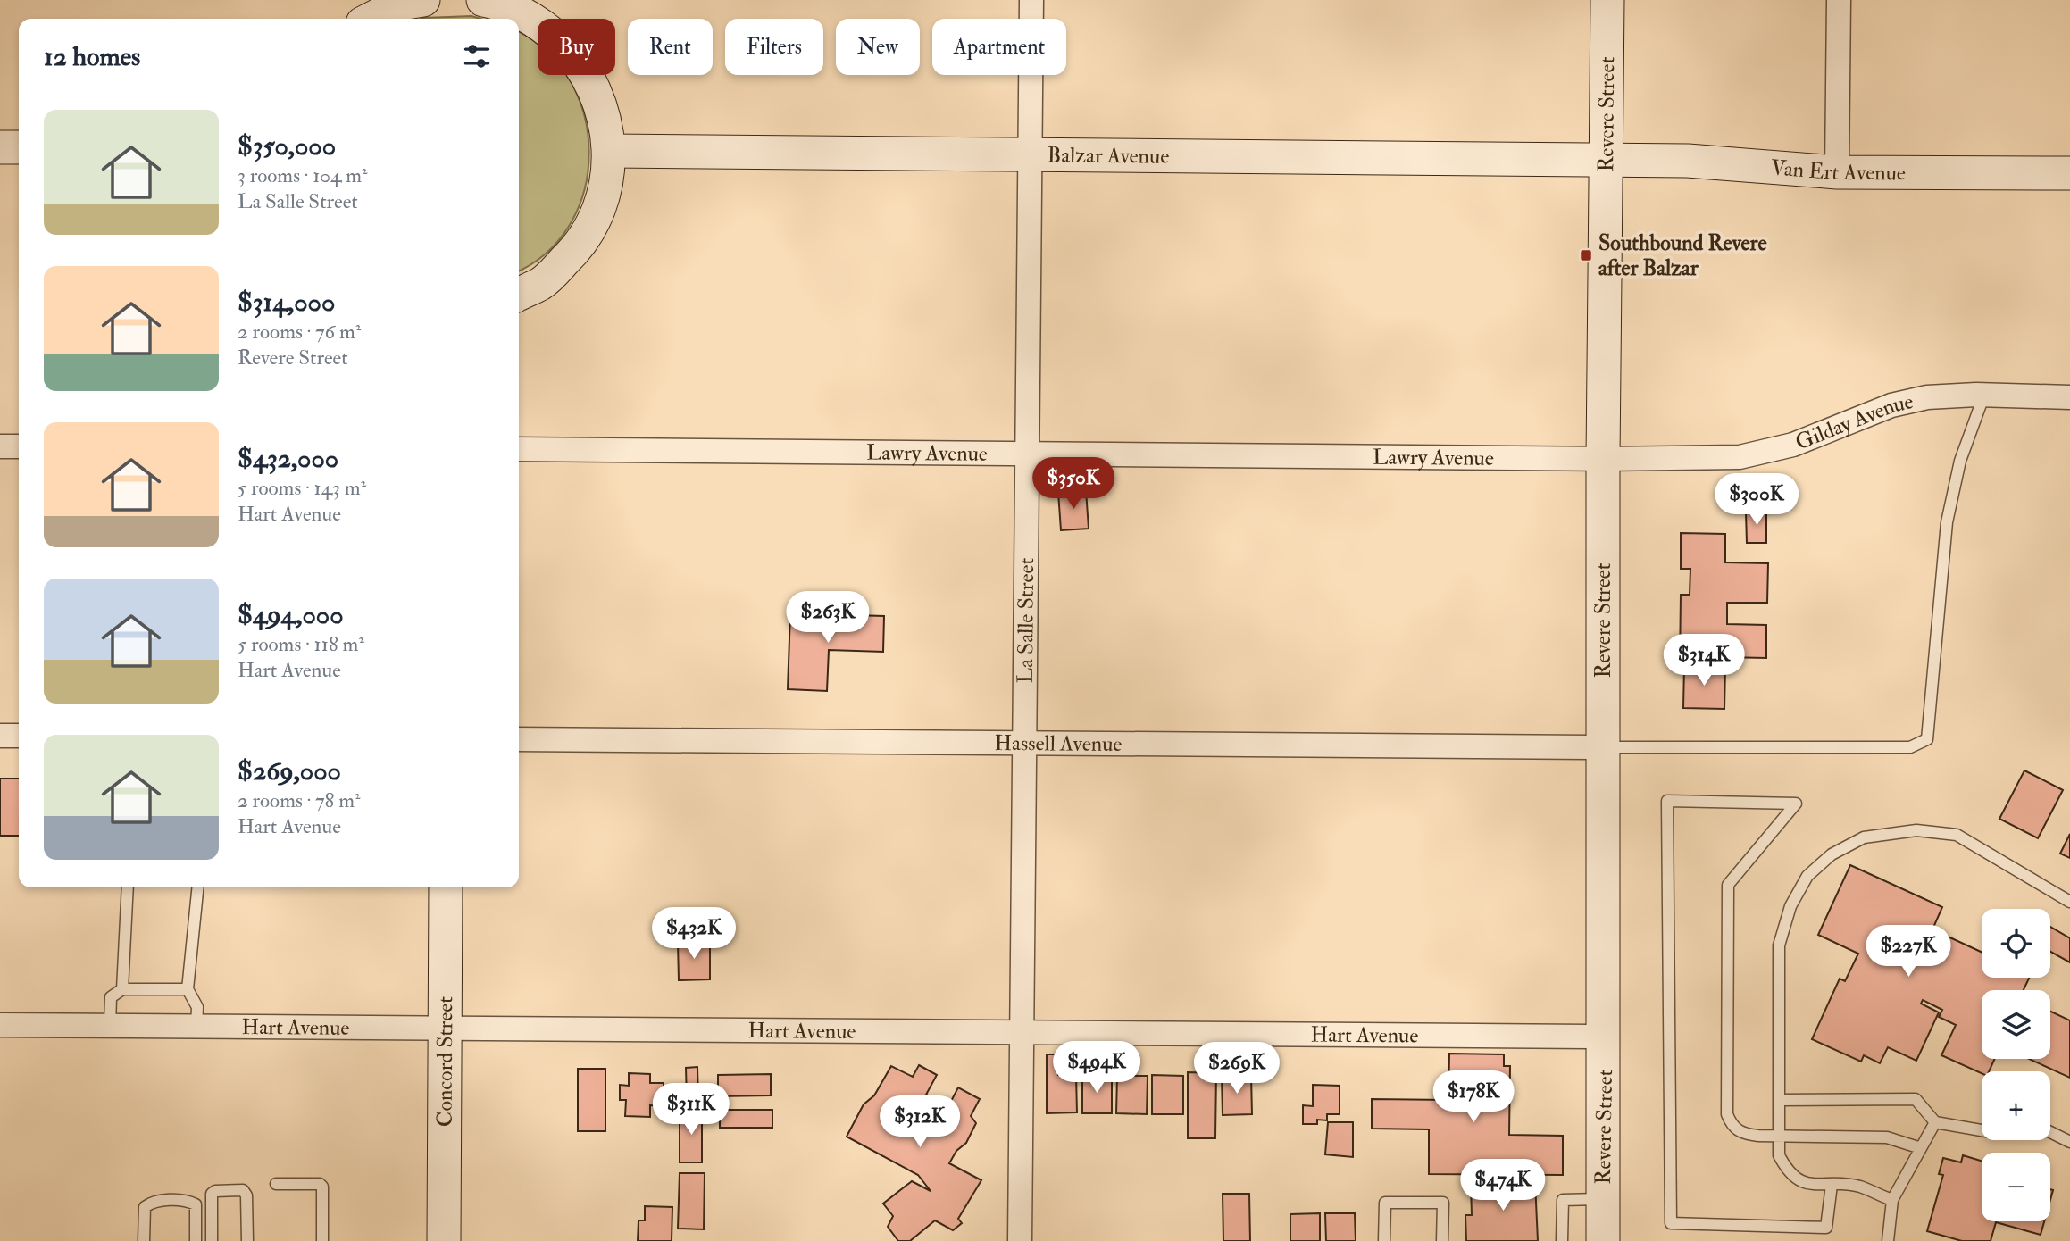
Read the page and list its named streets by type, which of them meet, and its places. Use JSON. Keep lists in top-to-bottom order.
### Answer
{
  "streets": {
    "street": [
      "Revere Street",
      "Balzar Avenue",
      "Van Ert Avenue",
      "Gilday Avenue",
      "Lawry Avenue",
      "La Salle Street",
      "Hassell Avenue",
      "Hart Avenue",
      "Concord Street"
    ]
  },
  "crossings": [
    ["Revere Street", "Balzar Avenue"],
    ["Revere Street", "Van Ert Avenue"],
    ["Revere Street", "Gilday Avenue"],
    ["Revere Street", "Lawry Avenue"],
    ["Revere Street", "Hassell Avenue"],
    ["Revere Street", "Hart Avenue"],
    ["Balzar Avenue", "Van Ert Avenue"],
    ["Balzar Avenue", "La Salle Street"],
    ["Gilday Avenue", "Lawry Avenue"],
    ["Lawry Avenue", "La Salle Street"],
    ["La Salle Street", "Hassell Avenue"],
    ["La Salle Street", "Hart Avenue"],
    ["Hart Avenue", "Concord Street"]
  ],
  "places": {
    "transit": ["Southbound Revere after Balzar"]
  },
  "page": {
    "chip": [
      "Buy",
      "Rent",
      "Filters",
      "New",
      "Apartment"
    ],
    "heading": "12 homes",
    "list": [
      {
        "name": "$350,000",
        "note": "3 rooms · 104 m² · La Salle Street"
      },
      {
        "name": "$314,000",
        "note": "2 rooms · 76 m² · Revere Street"
      },
      {
        "name": "$432,000",
        "note": "5 rooms · 143 m² · Hart Avenue"
      },
      {
        "name": "$494,000",
        "note": "5 rooms · 118 m² · Hart Avenue"
      },
      {
        "name": "$269,000",
        "note": "2 rooms · 78 m² · Hart Avenue"
      }
    ],
    "price": [
      "$350K",
      "$300K",
      "$263K",
      "$314K",
      "$432K",
      "$227K",
      "$494K",
      "$269K",
      "$178K",
      "$311K",
      "$312K",
      "$474K"
    ],
    "map_buttons": ["+", "−"]
  }
}
